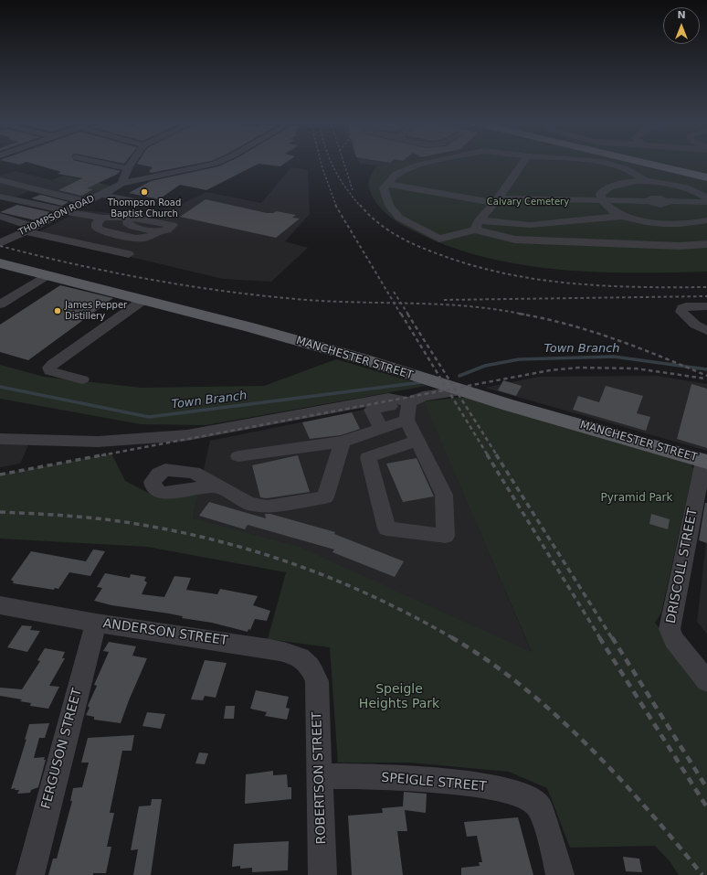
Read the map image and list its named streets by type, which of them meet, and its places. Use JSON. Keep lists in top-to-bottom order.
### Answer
{
  "streets": {
    "main road": ["MANCHESTER STREET"],
    "street": [
      "THOMPSON ROAD",
      "DRISCOLL STREET",
      "ANDERSON STREET",
      "FERGUSON STREET",
      "ROBERTSON STREET",
      "SPEIGLE STREET"
    ]
  },
  "crossings": [
    ["MANCHESTER STREET", "DRISCOLL STREET"],
    ["ANDERSON STREET", "FERGUSON STREET"],
    ["ANDERSON STREET", "ROBERTSON STREET"],
    ["ROBERTSON STREET", "SPEIGLE STREET"]
  ],
  "water": ["Town Branch"],
  "parks": ["Calvary Cemetery", "Pyramid Park", "Speigle Heights Park"],
  "places": ["Thompson Road Baptist Church", "James Pepper Distillery"],
  "north": "top"
}
